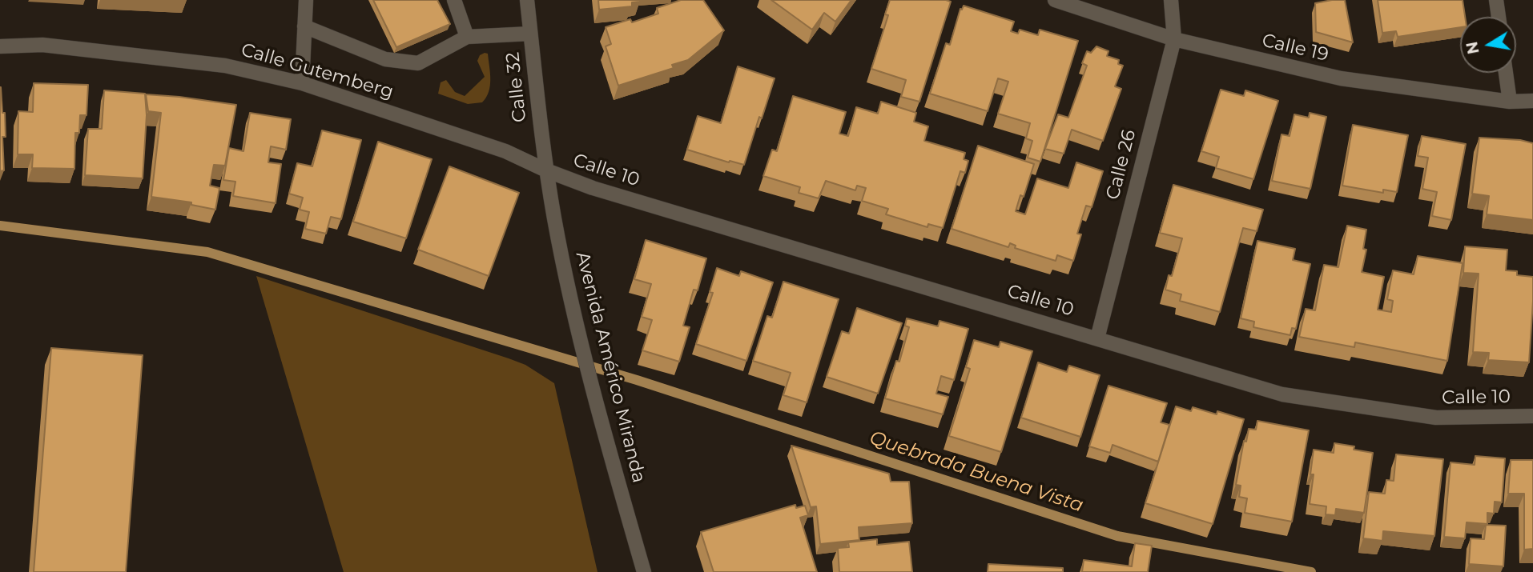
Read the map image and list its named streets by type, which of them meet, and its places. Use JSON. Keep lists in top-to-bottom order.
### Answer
{
  "streets": {
    "street": [
      "Calle 19",
      "Calle Gutemberg",
      "Calle 32",
      "Calle 26",
      "Calle 10",
      "Avenida Américo Miranda"
    ]
  },
  "crossings": [
    ["Calle 19", "Calle 26"],
    ["Calle Gutemberg", "Calle 32"],
    ["Calle Gutemberg", "Calle 10"],
    ["Calle Gutemberg", "Avenida Américo Miranda"],
    ["Calle 32", "Calle 10"],
    ["Calle 32", "Avenida Américo Miranda"],
    ["Calle 26", "Calle 10"],
    ["Calle 10", "Avenida Américo Miranda"]
  ],
  "water": ["Quebrada Buena Vista"],
  "north": "left"
}
